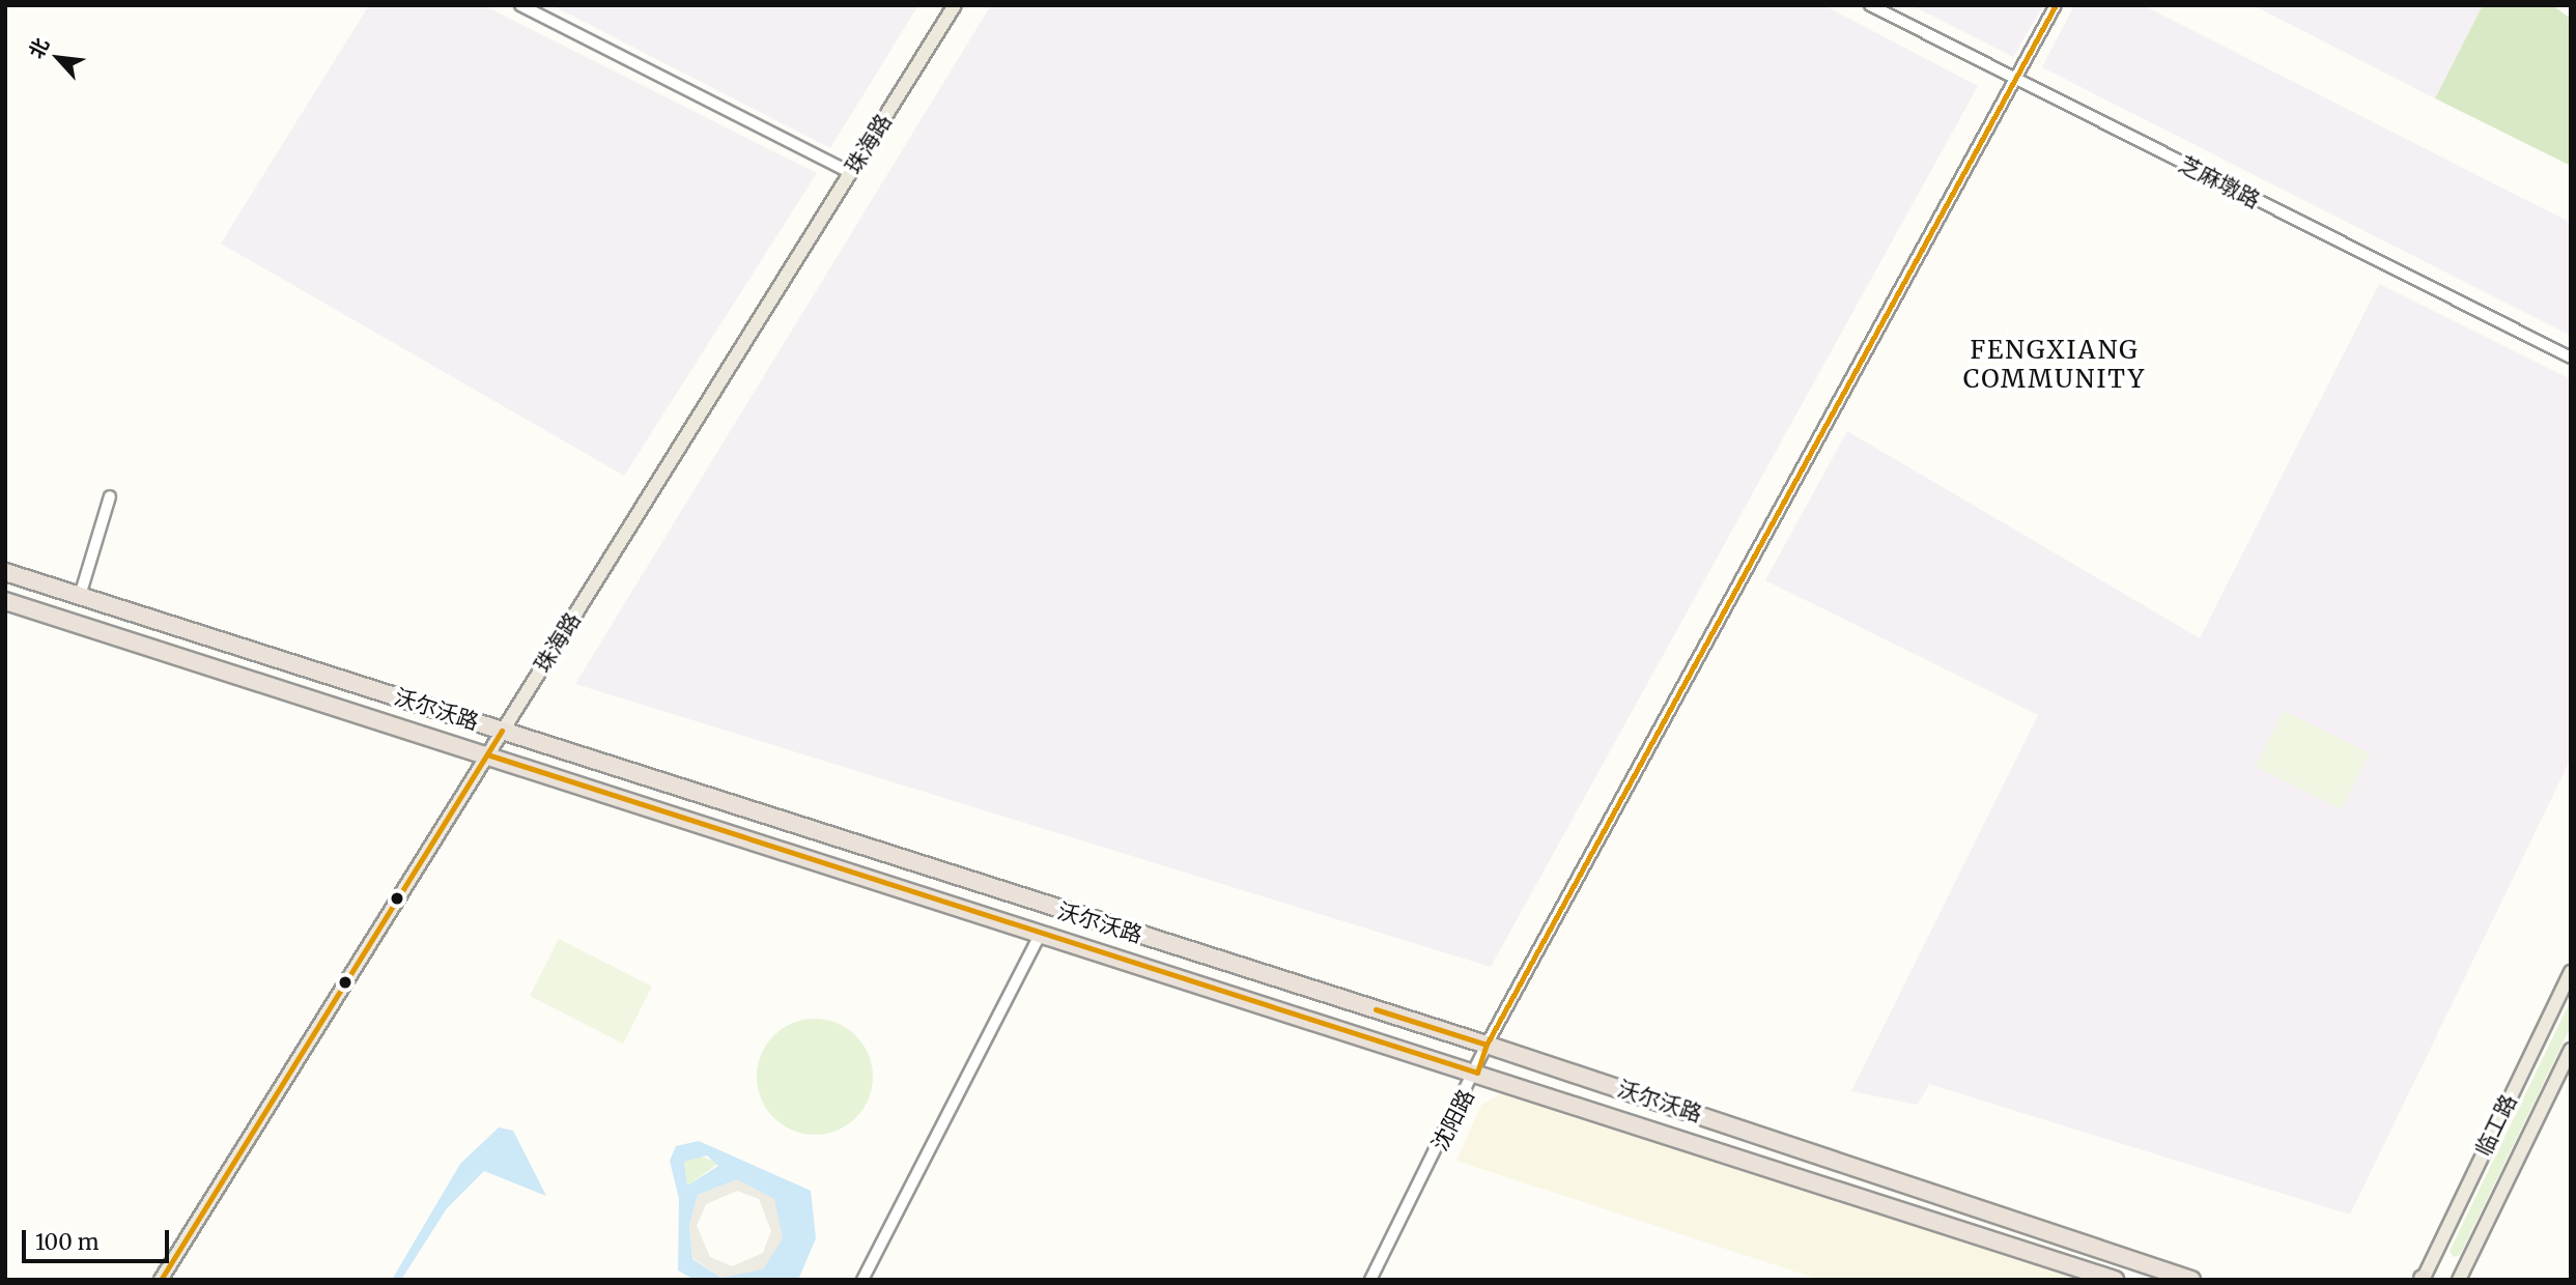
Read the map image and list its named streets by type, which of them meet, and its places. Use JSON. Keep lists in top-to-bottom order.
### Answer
{
  "streets": {
    "highway": ["沃尔沃路"],
    "main road": ["珠海路", "临工路"],
    "street": ["芝麻墩路", "沈阳路"]
  },
  "crossings": [
    ["珠海路", "沃尔沃路"],
    ["芝麻墩路", "沈阳路"],
    ["沃尔沃路", "沈阳路"]
  ],
  "districts": ["FENGXIANG COMMUNITY"],
  "scale_bar": "100 m",
  "north": "top left"
}
